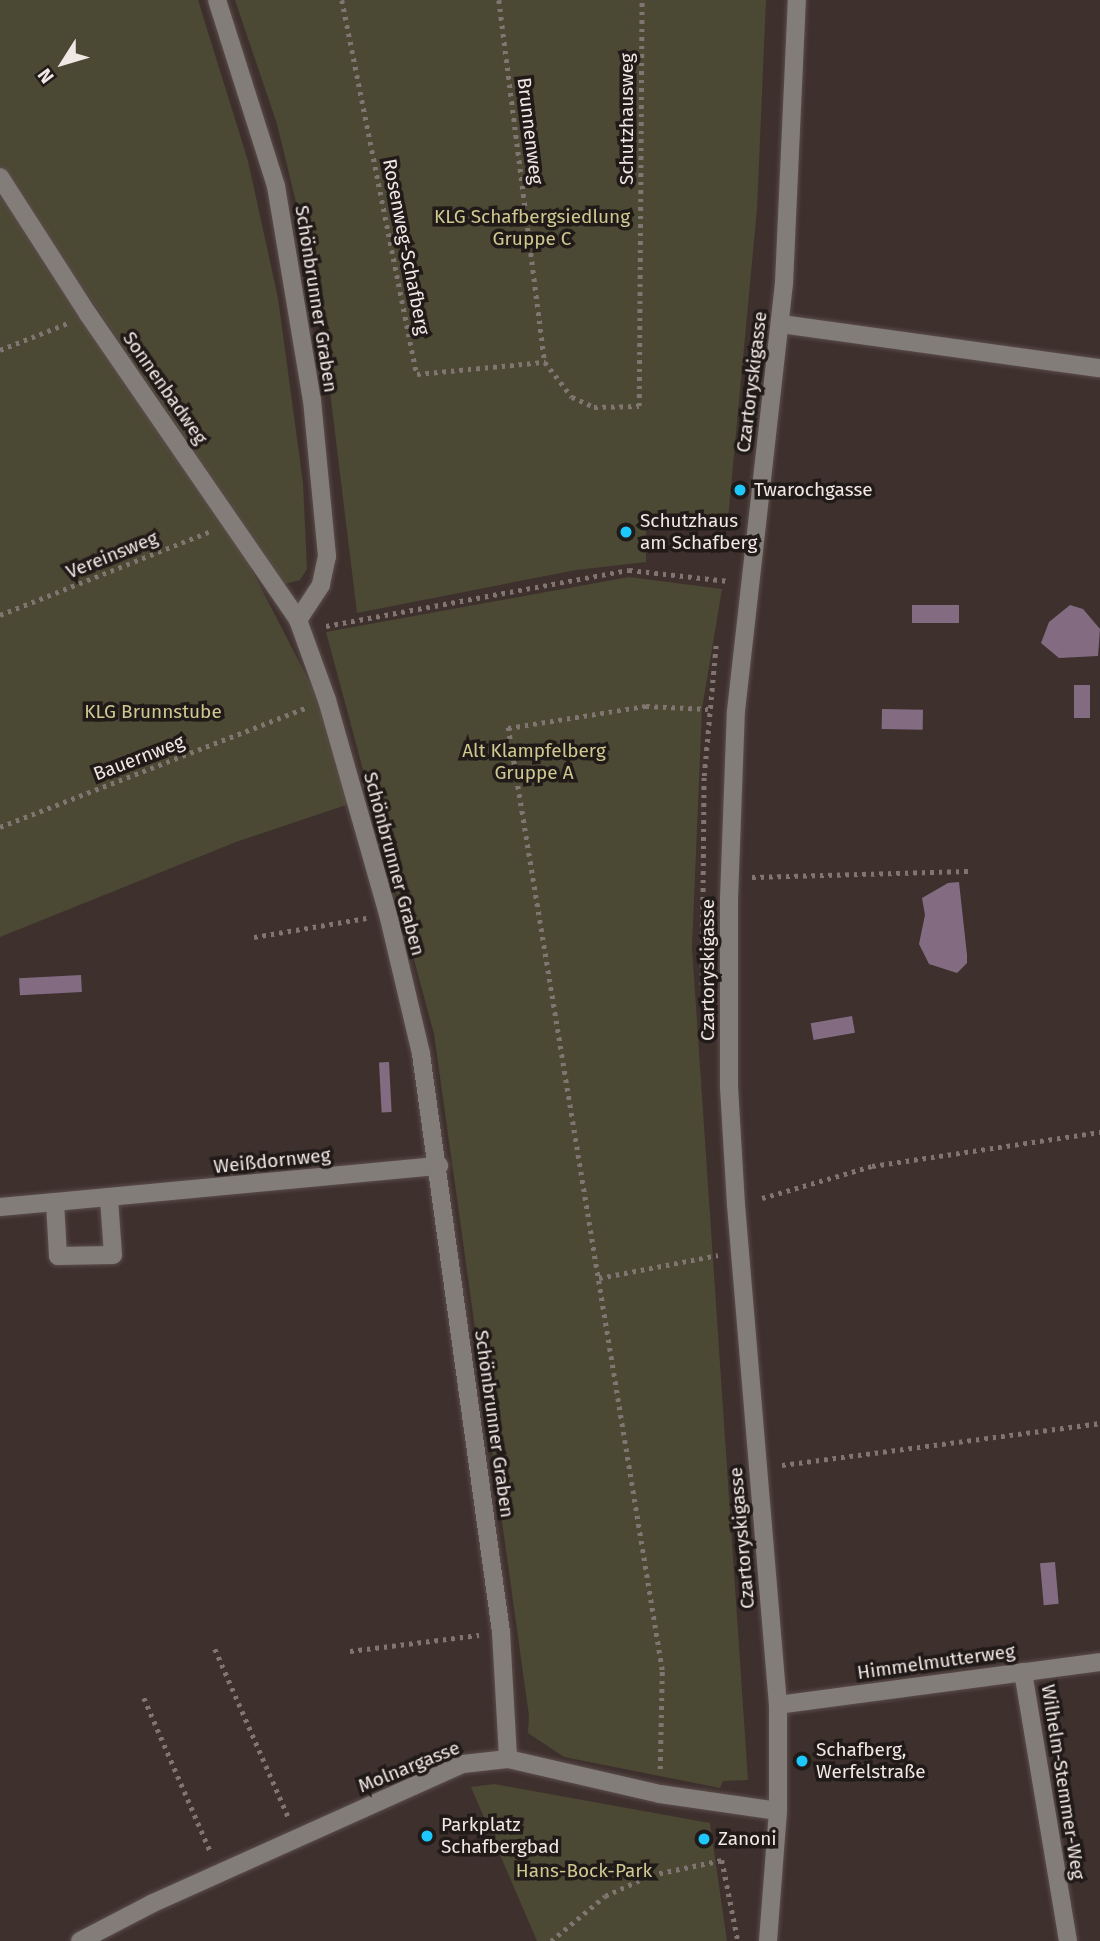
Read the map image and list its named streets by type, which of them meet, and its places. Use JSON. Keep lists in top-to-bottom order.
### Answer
{
  "streets": {
    "street": [
      "Schönbrunner Graben",
      "Czartoryskigasse",
      "Sonnenbadweg",
      "Weißdornweg",
      "Himmelmutterweg",
      "Molnargasse",
      "Wilhelm-Stemmer-Weg"
    ],
    "path": [
      "Schutzhausweg",
      "Brunnenweg",
      "Rosenweg-Schafberg",
      "Vereinsweg",
      "Bauernweg"
    ]
  },
  "crossings": [
    ["Schutzhausweg", "Brunnenweg"],
    ["Schutzhausweg", "Rosenweg-Schafberg"],
    ["Brunnenweg", "Rosenweg-Schafberg"],
    ["Schönbrunner Graben", "Sonnenbadweg"],
    ["Schönbrunner Graben", "Bauernweg"],
    ["Schönbrunner Graben", "Weißdornweg"],
    ["Schönbrunner Graben", "Molnargasse"],
    ["Czartoryskigasse", "Himmelmutterweg"],
    ["Czartoryskigasse", "Molnargasse"],
    ["Sonnenbadweg", "Vereinsweg"],
    ["Himmelmutterweg", "Wilhelm-Stemmer-Weg"]
  ],
  "parks": [
    "KLG Schafbergsiedlung Gruppe C",
    "KLG Brunnstube",
    "Alt Klampfelberg Gruppe A",
    "Hans-Bock-Park"
  ],
  "places": [
    "Twarochgasse",
    "Schutzhaus am Schafberg",
    "Schafberg, Werfelstraße",
    "Parkplatz Schafbergbad",
    "Zanoni"
  ],
  "north": "bottom left"
}
